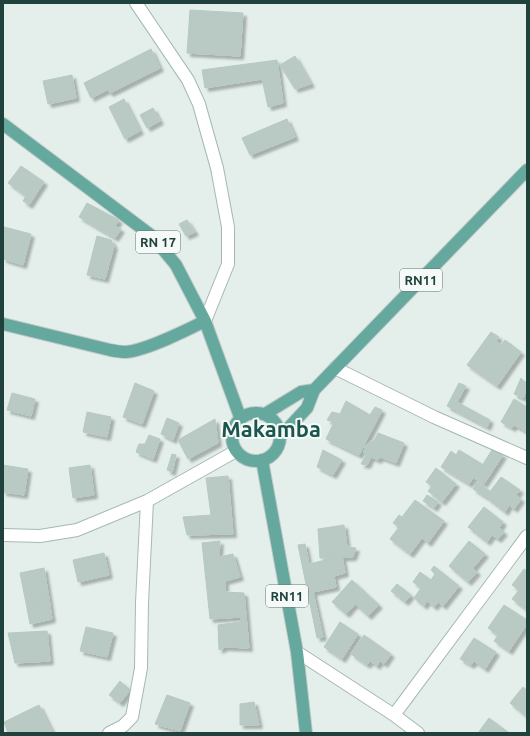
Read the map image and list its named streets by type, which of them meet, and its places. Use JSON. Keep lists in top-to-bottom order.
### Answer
{
  "streets": {
    "main road": ["RN 17", "RN11"]
  },
  "crossings": [
    ["RN 17", "RN11"]
  ],
  "districts": ["Makamba"]
}
